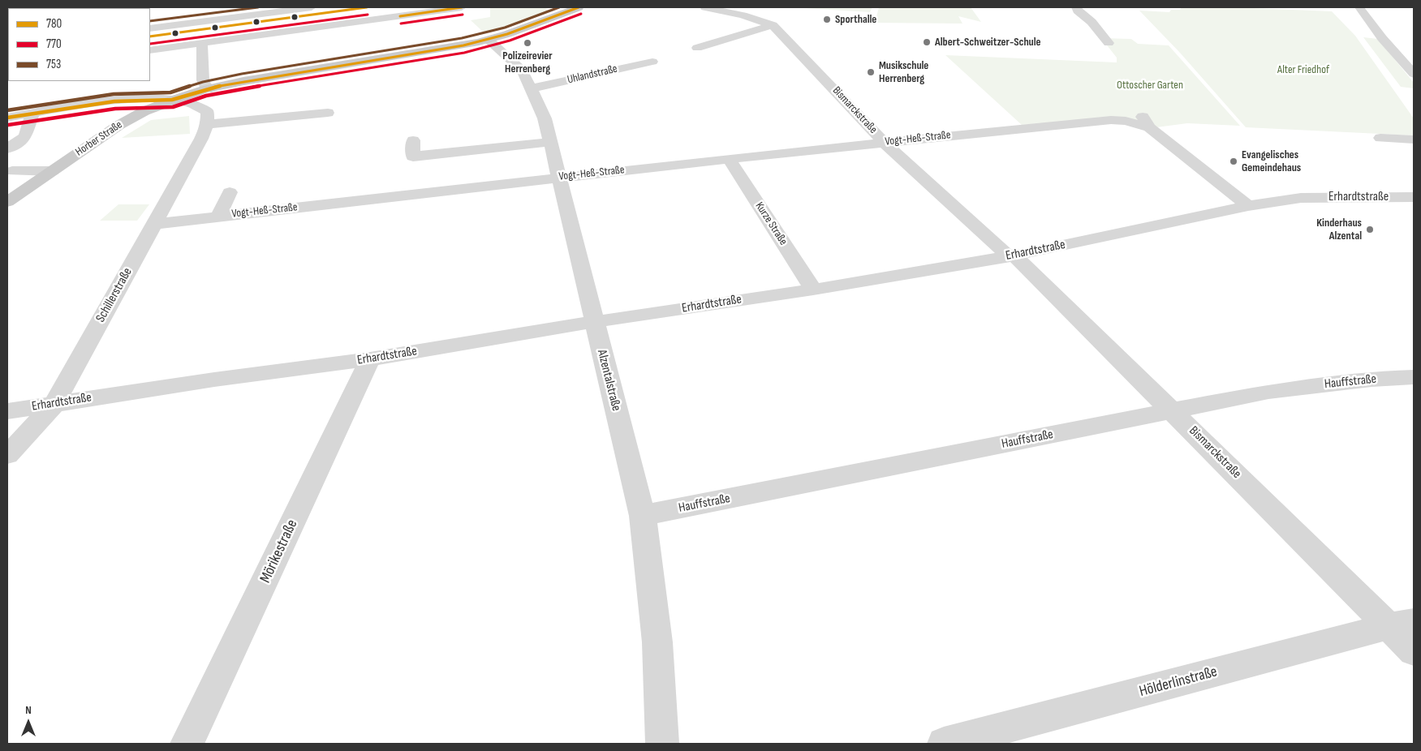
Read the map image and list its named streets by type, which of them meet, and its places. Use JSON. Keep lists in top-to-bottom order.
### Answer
{
  "streets": {
    "main road": ["Horber Straße"],
    "street": [
      "Uhlandstraße",
      "Bismarckstraße",
      "Vogt-Heß-Straße",
      "Erhardtstraße",
      "Kurze Straße",
      "Schillerstraße",
      "Alzentalstraße",
      "Hauffstraße",
      "Mörikestraße",
      "Hölderlinstraße"
    ]
  },
  "crossings": [
    ["Uhlandstraße", "Alzentalstraße"],
    ["Bismarckstraße", "Vogt-Heß-Straße"],
    ["Bismarckstraße", "Erhardtstraße"],
    ["Bismarckstraße", "Hauffstraße"],
    ["Bismarckstraße", "Hölderlinstraße"],
    ["Horber Straße", "Alzentalstraße"],
    ["Vogt-Heß-Straße", "Erhardtstraße"],
    ["Vogt-Heß-Straße", "Kurze Straße"],
    ["Vogt-Heß-Straße", "Schillerstraße"],
    ["Vogt-Heß-Straße", "Alzentalstraße"],
    ["Erhardtstraße", "Kurze Straße"],
    ["Erhardtstraße", "Schillerstraße"],
    ["Erhardtstraße", "Alzentalstraße"],
    ["Erhardtstraße", "Mörikestraße"],
    ["Alzentalstraße", "Hauffstraße"]
  ],
  "parks": ["Alter Friedhof", "Ottoscher Garten"],
  "places": [
    "Sporthalle",
    "Albert-Schweitzer-Schule",
    "Polizeirevier Herrenberg",
    "Musikschule Herrenberg",
    "Evangelisches Gemeindehaus",
    "Kinderhaus Alzental"
  ],
  "lines": ["transit line 780", "transit line 753", "transit line 770"],
  "legend": ["780", "770", "753"],
  "north": "top"
}
